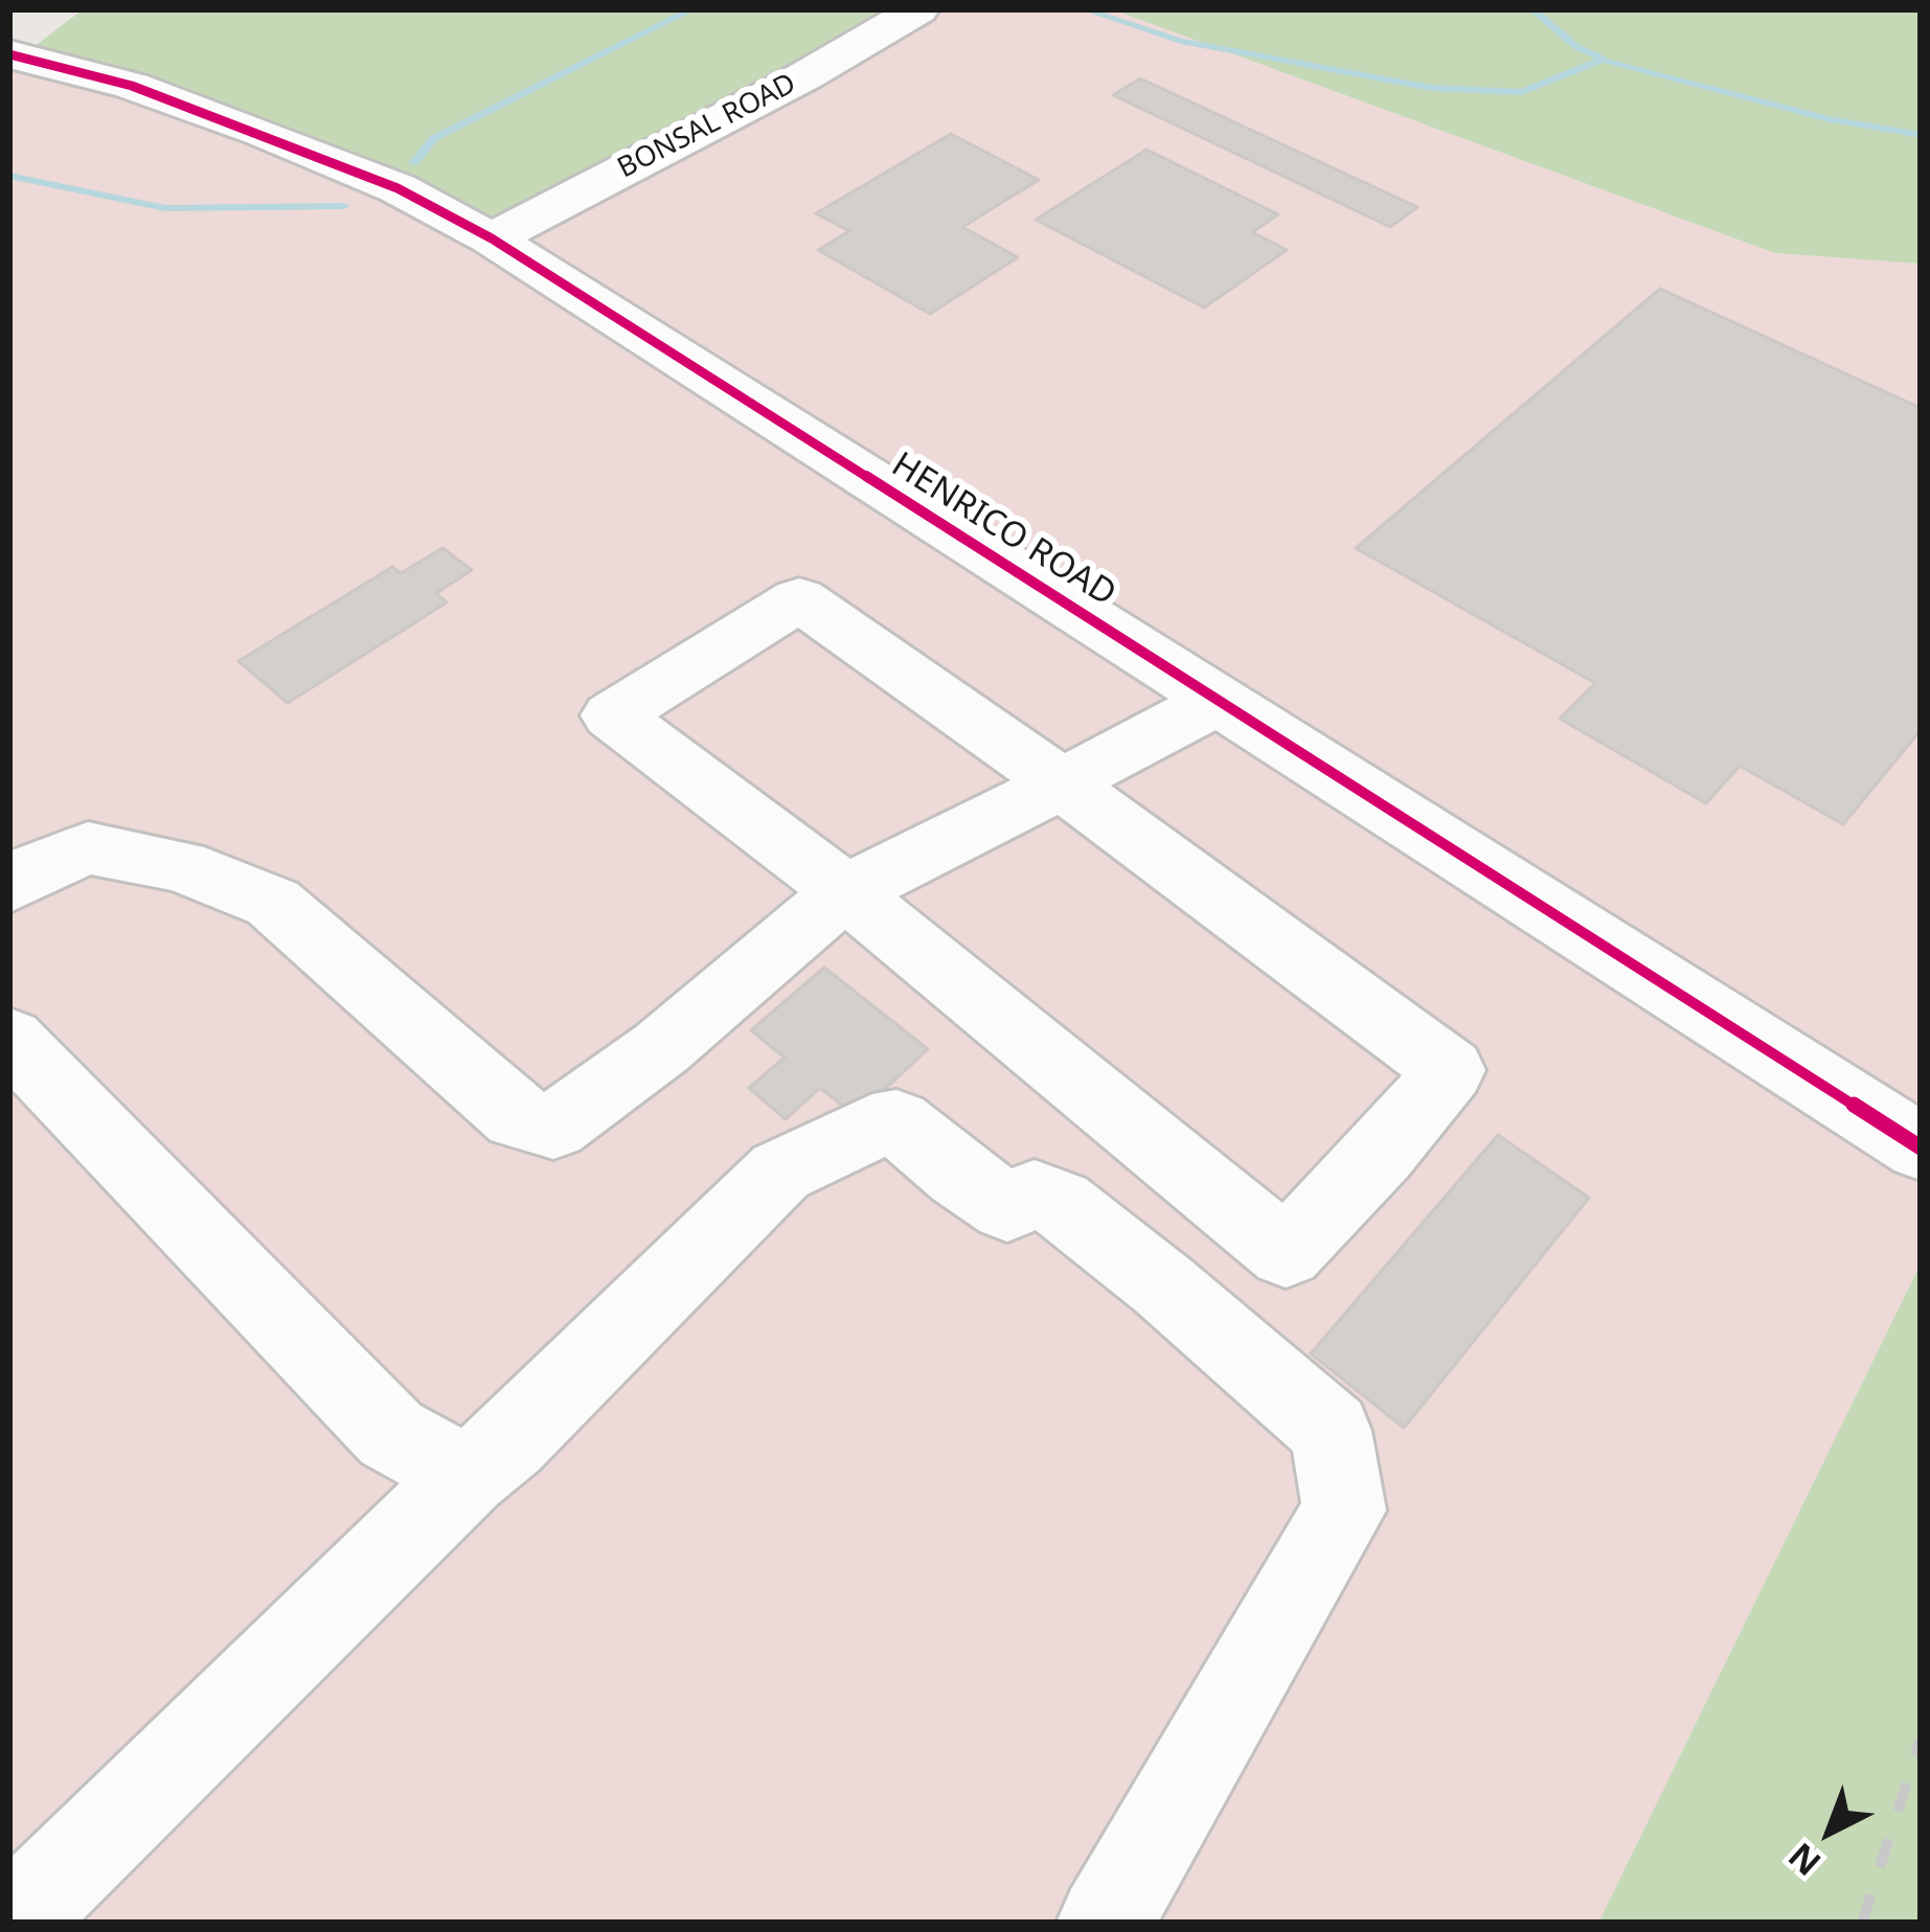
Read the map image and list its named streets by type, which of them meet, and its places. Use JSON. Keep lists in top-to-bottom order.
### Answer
{
  "streets": {
    "street": ["BONSAL ROAD", "HENRICO ROAD"]
  },
  "crossings": [
    ["BONSAL ROAD", "HENRICO ROAD"]
  ],
  "north": "bottom left"
}
